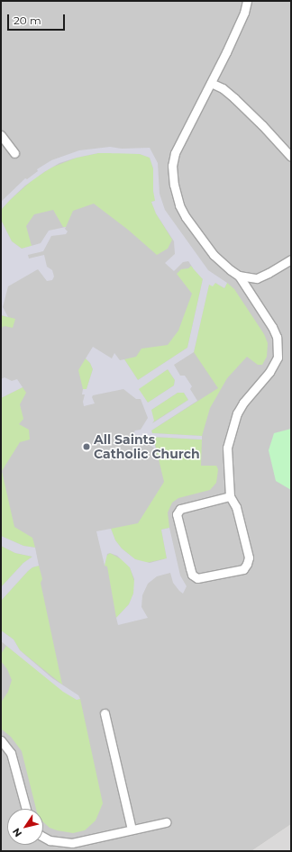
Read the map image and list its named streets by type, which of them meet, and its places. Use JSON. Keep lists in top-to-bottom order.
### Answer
{
  "places": ["All Saints Catholic Church"],
  "scale_bar": "20 m",
  "north": "bottom left"
}
